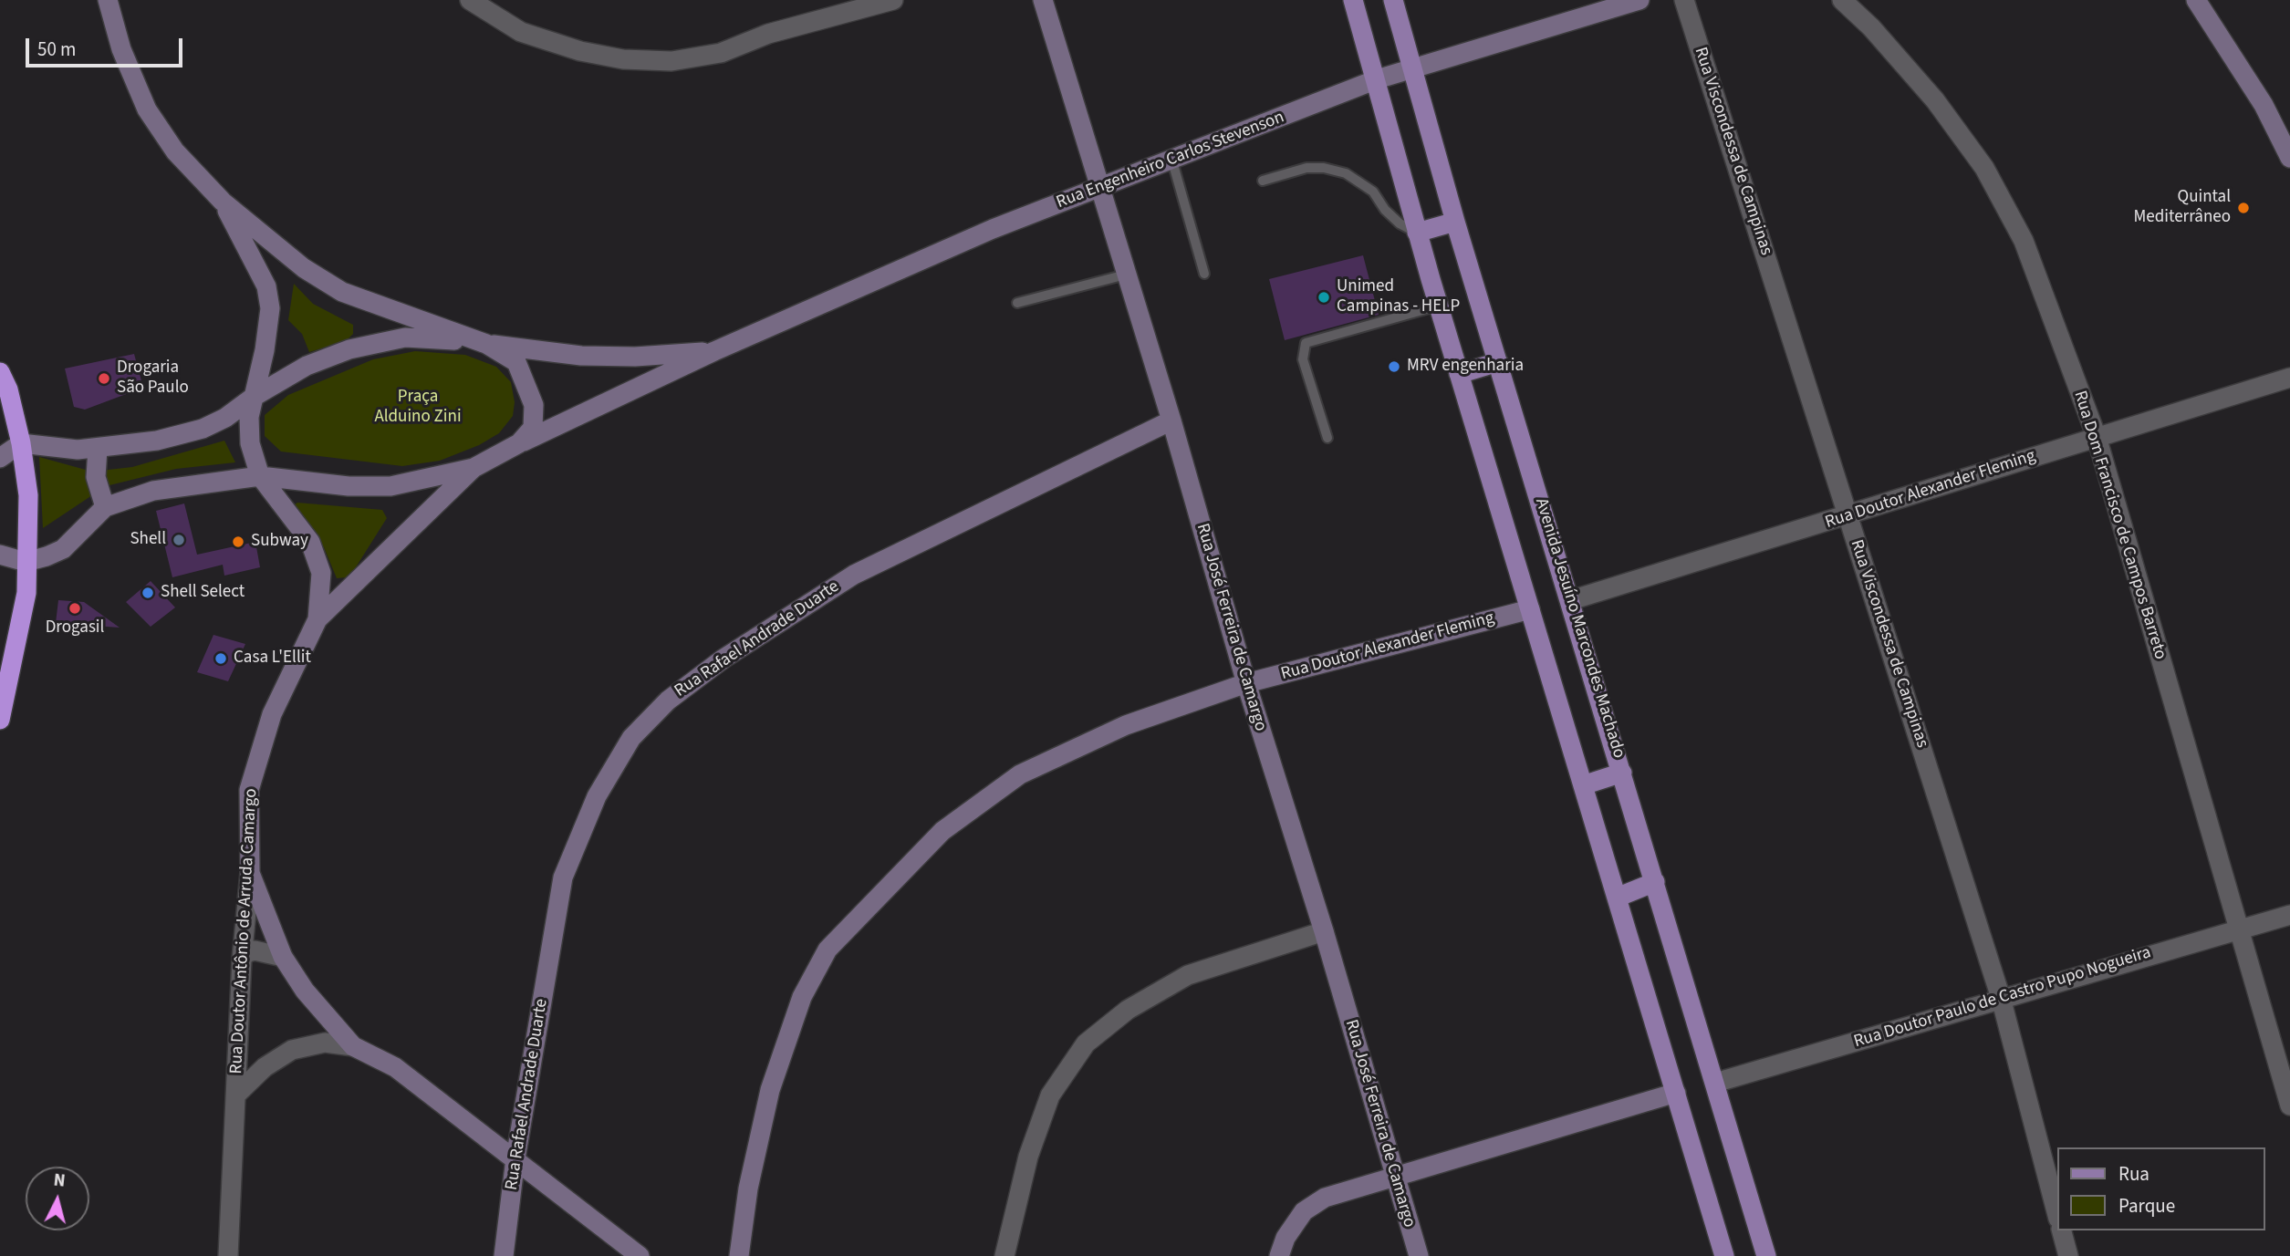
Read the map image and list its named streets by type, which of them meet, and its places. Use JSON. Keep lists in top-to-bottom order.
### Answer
{
  "streets": {
    "main road": ["Avenida Jesuíno Marcondes Machado"],
    "street": [
      "Rua Viscondessa de Campinas",
      "Rua Engenheiro Carlos Stevenson",
      "Rua Doutor Alexander Fleming",
      "Rua Dom Francisco de Campos Barreto",
      "Rua José Ferreira de Camargo",
      "Rua Rafael Andrade Duarte",
      "Rua Doutor Antônio de Arruda Camargo",
      "Rua Doutor Paulo de Castro Pupo Nogueira"
    ]
  },
  "crossings": [
    ["Rua Viscondessa de Campinas", "Rua Doutor Alexander Fleming"],
    ["Rua Viscondessa de Campinas", "Rua Doutor Paulo de Castro Pupo Nogueira"],
    ["Rua Engenheiro Carlos Stevenson", "Rua José Ferreira de Camargo"],
    ["Rua Engenheiro Carlos Stevenson", "Avenida Jesuíno Marcondes Machado"],
    ["Rua Engenheiro Carlos Stevenson", "Rua Doutor Antônio de Arruda Camargo"],
    ["Rua Doutor Alexander Fleming", "Rua Dom Francisco de Campos Barreto"],
    ["Rua Doutor Alexander Fleming", "Rua José Ferreira de Camargo"],
    ["Rua Doutor Alexander Fleming", "Avenida Jesuíno Marcondes Machado"],
    ["Rua Dom Francisco de Campos Barreto", "Rua Doutor Paulo de Castro Pupo Nogueira"],
    ["Rua José Ferreira de Camargo", "Rua Rafael Andrade Duarte"],
    ["Avenida Jesuíno Marcondes Machado", "Rua Doutor Paulo de Castro Pupo Nogueira"]
  ],
  "parks": ["Praça Alduino Zini"],
  "places": [
    "Quintal Mediterrâneo",
    "Unimed Campinas - HELP",
    "MRV engenharia",
    "Drogaria São Paulo",
    "Shell",
    "Subway",
    "Shell Select",
    "Drogasil",
    "Casa L'Ellit"
  ],
  "legend": ["Rua", "Parque"],
  "scale_bar": "50 m",
  "north": "top"
}
